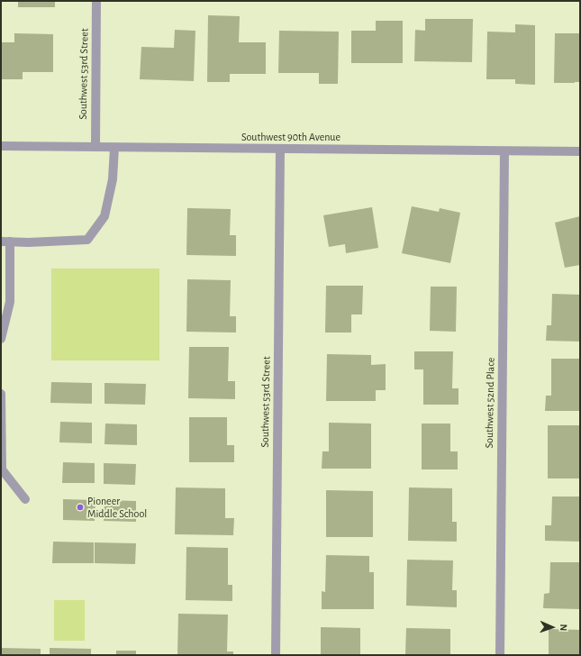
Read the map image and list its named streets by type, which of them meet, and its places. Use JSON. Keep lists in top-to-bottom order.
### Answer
{
  "streets": {
    "street": ["Southwest 53rd Street", "Southwest 90th Avenue", "Southwest 52nd Place"]
  },
  "crossings": [
    ["Southwest 53rd Street", "Southwest 90th Avenue"],
    ["Southwest 90th Avenue", "Southwest 52nd Place"]
  ],
  "places": ["Pioneer Middle School"],
  "north": "right"
}
